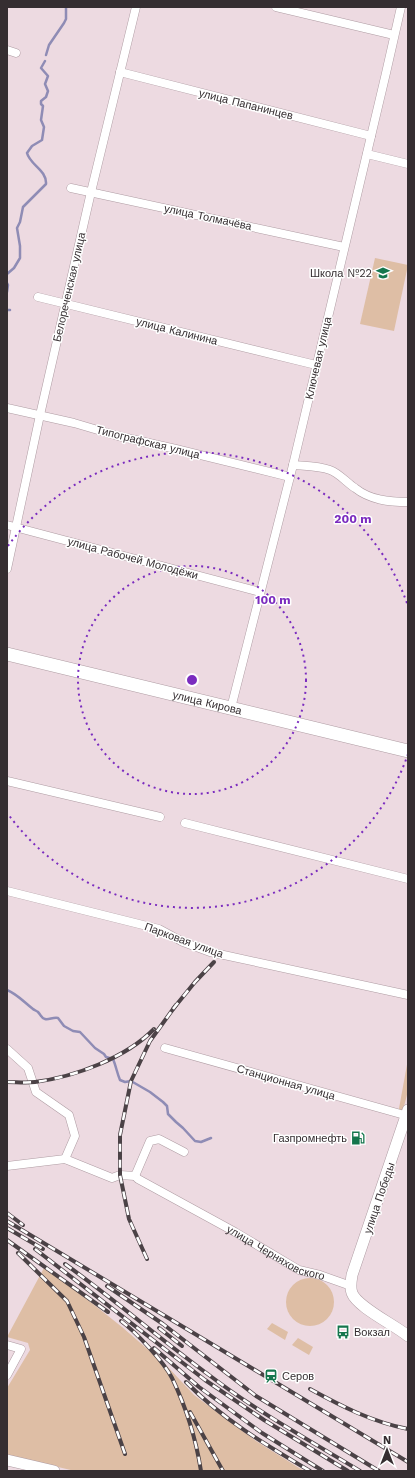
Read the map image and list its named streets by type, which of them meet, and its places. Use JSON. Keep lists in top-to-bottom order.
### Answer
{
  "streets": {
    "main road": ["улица Кирова", "улица Победы"],
    "street": [
      "улица Папанинцев",
      "улица Толмачёва",
      "Белореченская улица",
      "улица Калинина",
      "Ключевая улица",
      "Типографская улица",
      "улица Рабочей Молодёжи",
      "Парковая улица",
      "Станционная улица",
      "улица Черняховского"
    ]
  },
  "crossings": [
    ["улица Папанинцев", "Белореченская улица"],
    ["улица Папанинцев", "Ключевая улица"],
    ["улица Толмачёва", "Белореченская улица"],
    ["улица Толмачёва", "Ключевая улица"],
    ["Белореченская улица", "улица Калинина"],
    ["Белореченская улица", "Типографская улица"],
    ["Белореченская улица", "улица Рабочей Молодёжи"],
    ["улица Калинина", "Ключевая улица"],
    ["Ключевая улица", "Типографская улица"],
    ["Ключевая улица", "улица Рабочей Молодёжи"],
    ["Ключевая улица", "улица Кирова"],
    ["Станционная улица", "улица Победы"],
    ["улица Победы", "улица Черняховского"]
  ],
  "places": {
    "school or university": ["Школа №22"],
    "fuel station": ["Газпромнефть"],
    "bus stop": ["Вокзал"],
    "station": ["Серов"]
  },
  "north": "top",
  "rings": ["200 m", "100 m"]
}
